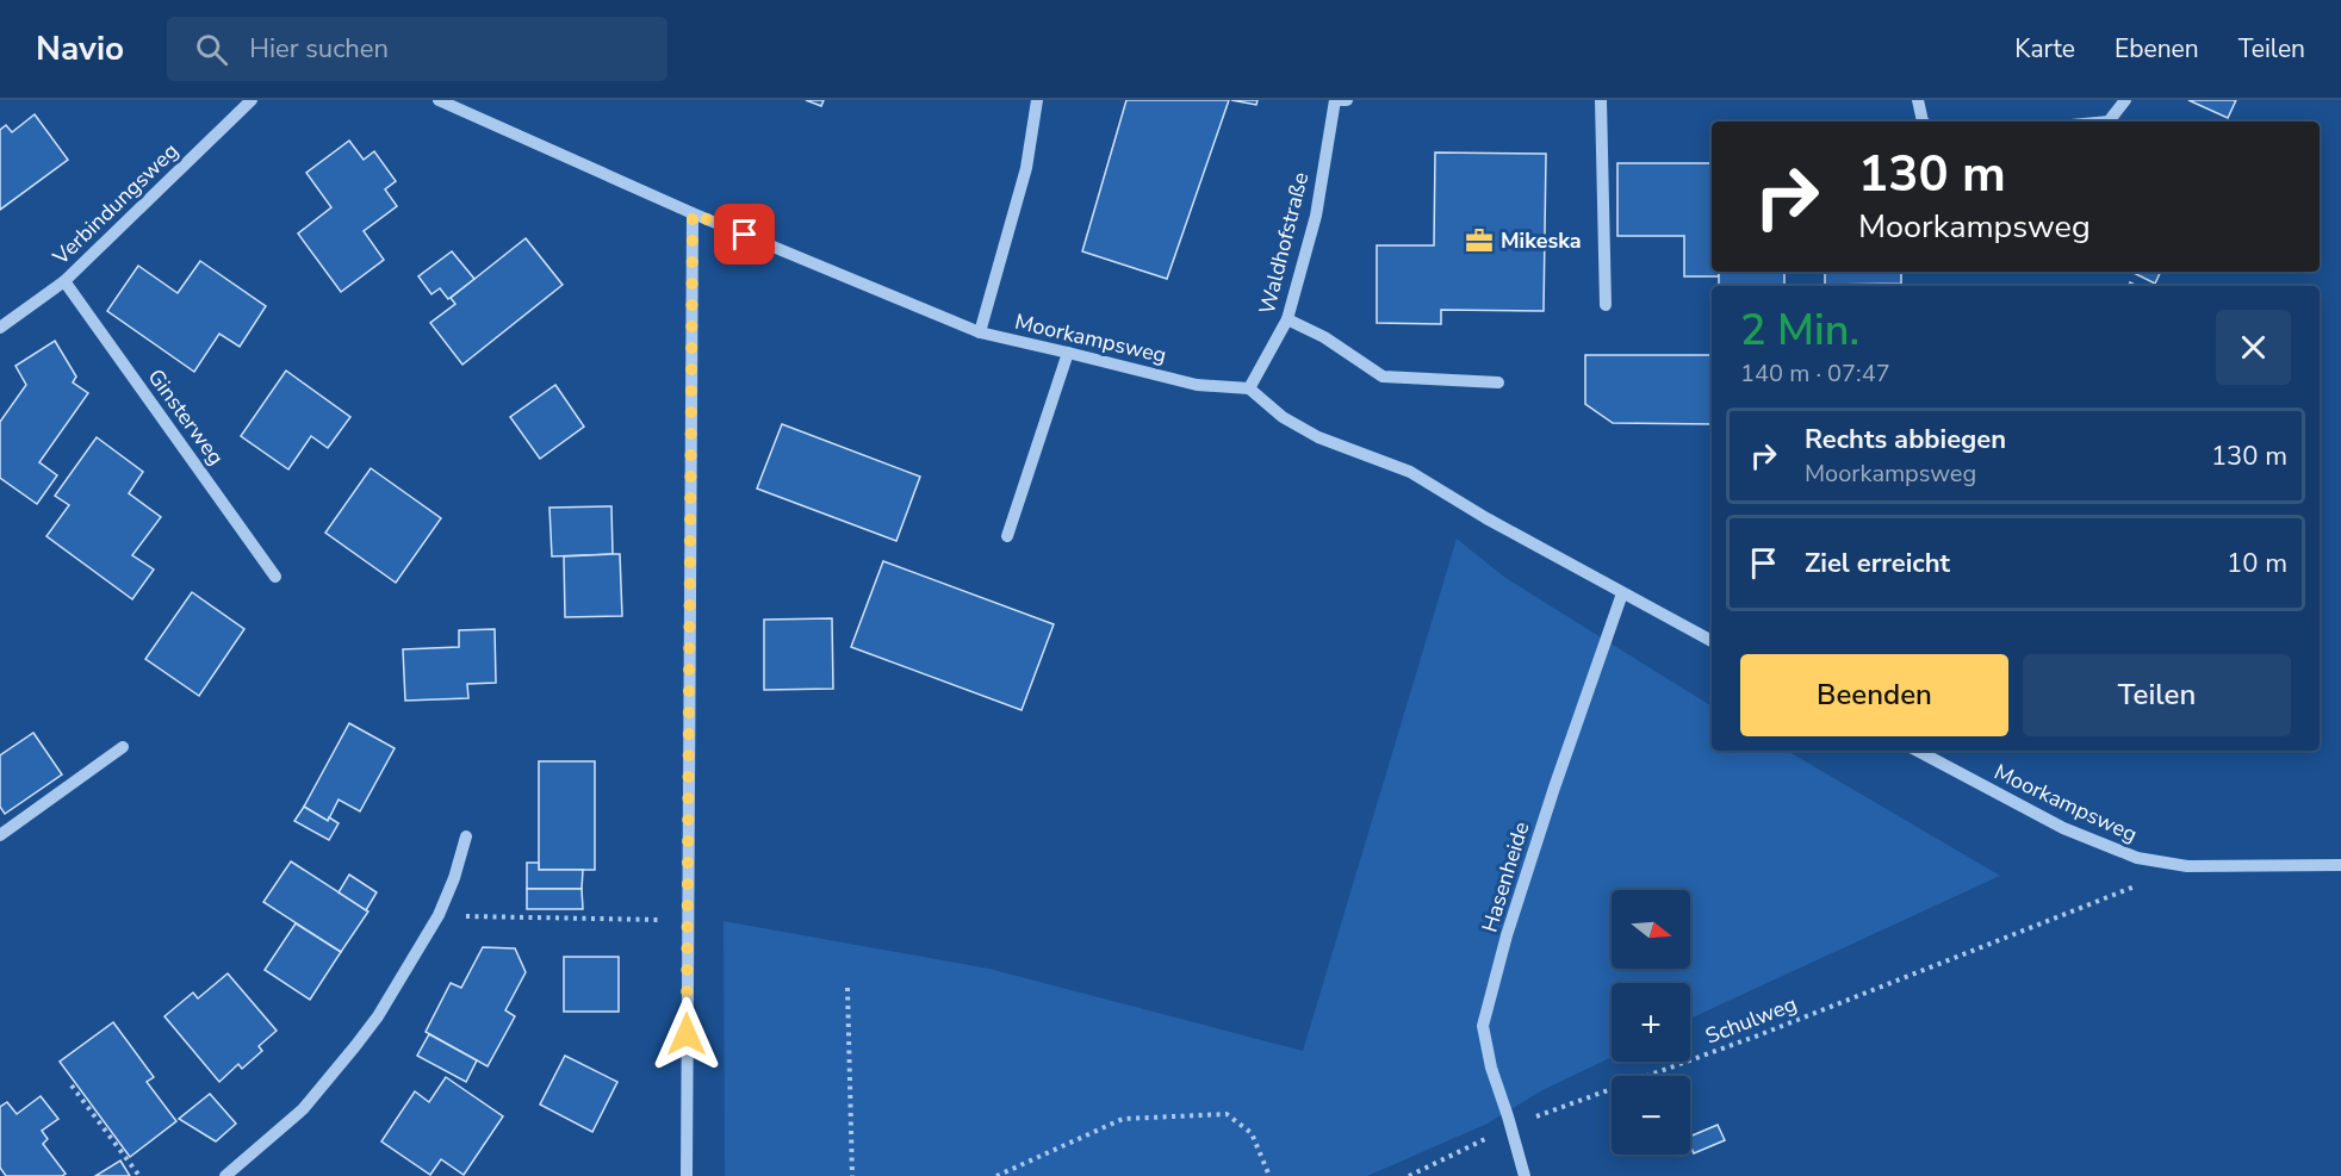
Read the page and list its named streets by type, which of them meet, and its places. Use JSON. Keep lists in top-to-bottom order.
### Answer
{
  "streets": {
    "street": [
      "Verbindungsweg",
      "Waldhofstraße",
      "Moorkampsweg",
      "Ginsterweg",
      "Hasenheide"
    ],
    "path": ["Schulweg"]
  },
  "crossings": [
    ["Verbindungsweg", "Ginsterweg"],
    ["Waldhofstraße", "Moorkampsweg"],
    ["Hasenheide", "Schulweg"]
  ],
  "places": {
    "office": ["Mikeska"]
  },
  "north": "right",
  "page": {
    "header": "Navio",
    "search": "Hier suchen",
    "nav": ["Karte", "Ebenen", "Teilen"],
    "turn": ["130 m", "Moorkampsweg"],
    "heading": ["2 Min.", "140 m · 07:47"],
    "list": [
      {
        "name": "Rechts abbiegen",
        "note": "Moorkampsweg",
        "value": "130 m"
      },
      {
        "name": "Ziel erreicht",
        "value": "10 m"
      }
    ],
    "buttons": ["Beenden", "Teilen"],
    "map_buttons": ["+", "−"]
  }
}
